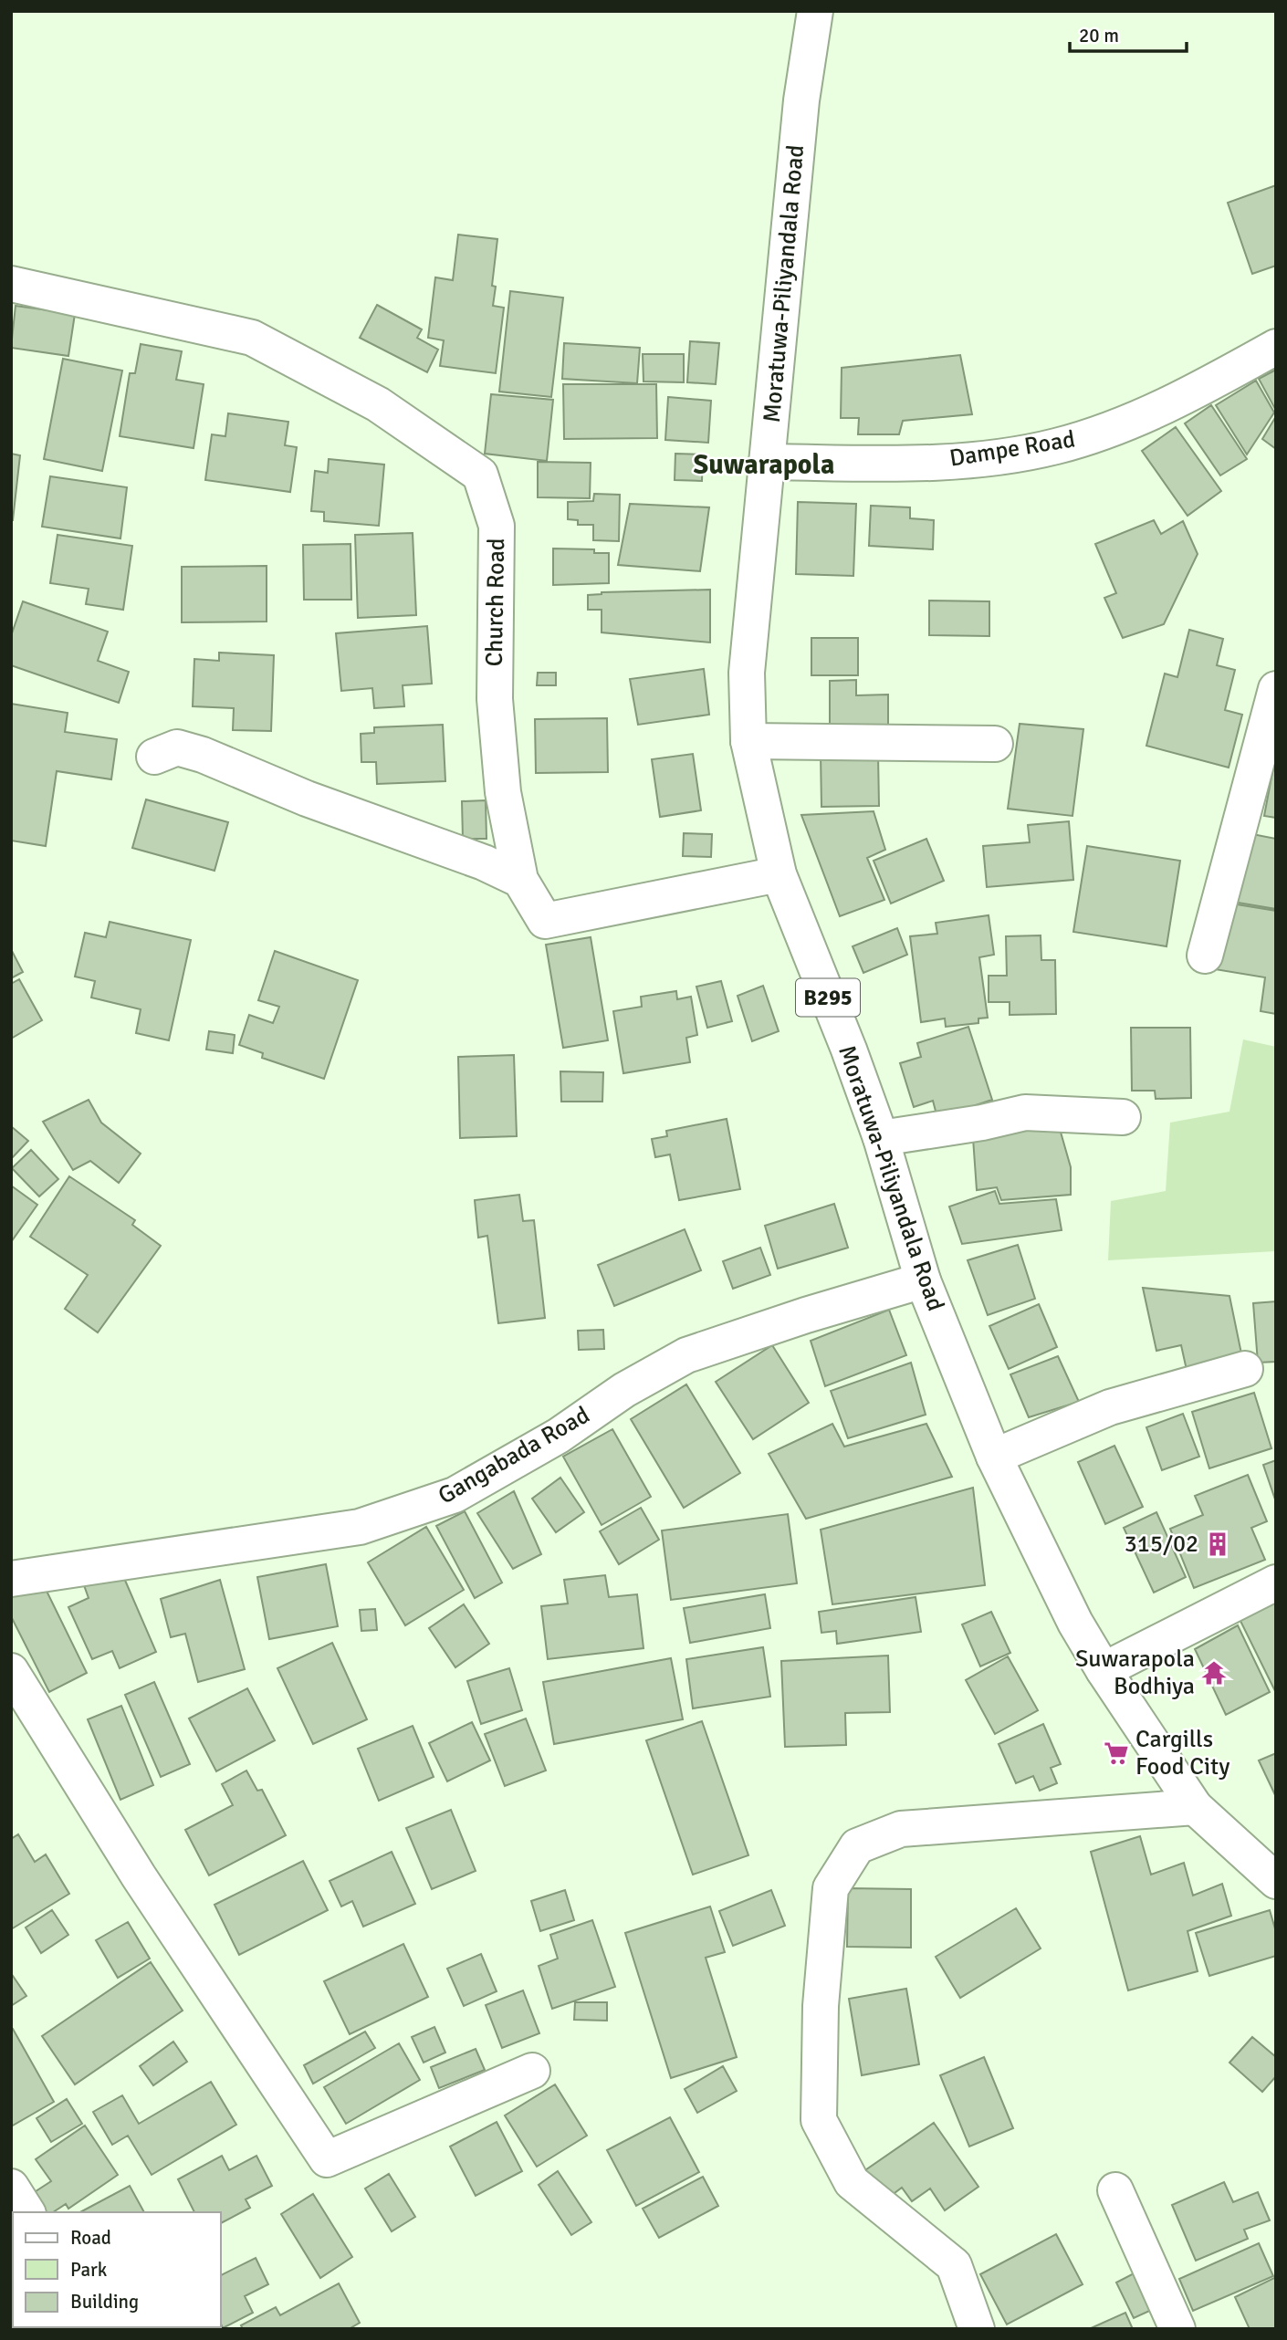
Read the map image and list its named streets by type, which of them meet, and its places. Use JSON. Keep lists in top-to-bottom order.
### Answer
{
  "streets": {
    "street": [
      "Moratuwa-Piliyandala Road",
      "Dampe Road",
      "Church Road",
      "B295",
      "Gangabada Road"
    ]
  },
  "crossings": [
    ["Moratuwa-Piliyandala Road", "Dampe Road"],
    ["Moratuwa-Piliyandala Road", "Church Road"],
    ["Moratuwa-Piliyandala Road", "Gangabada Road"]
  ],
  "districts": ["Suwarapola"],
  "places": {
    "building": ["315/02"],
    "temple": ["Suwarapola Bodhiya"],
    "supermarket": ["Cargills Food City"]
  },
  "legend": ["Road", "Park", "Building"],
  "scale_bar": "20 m"
}
